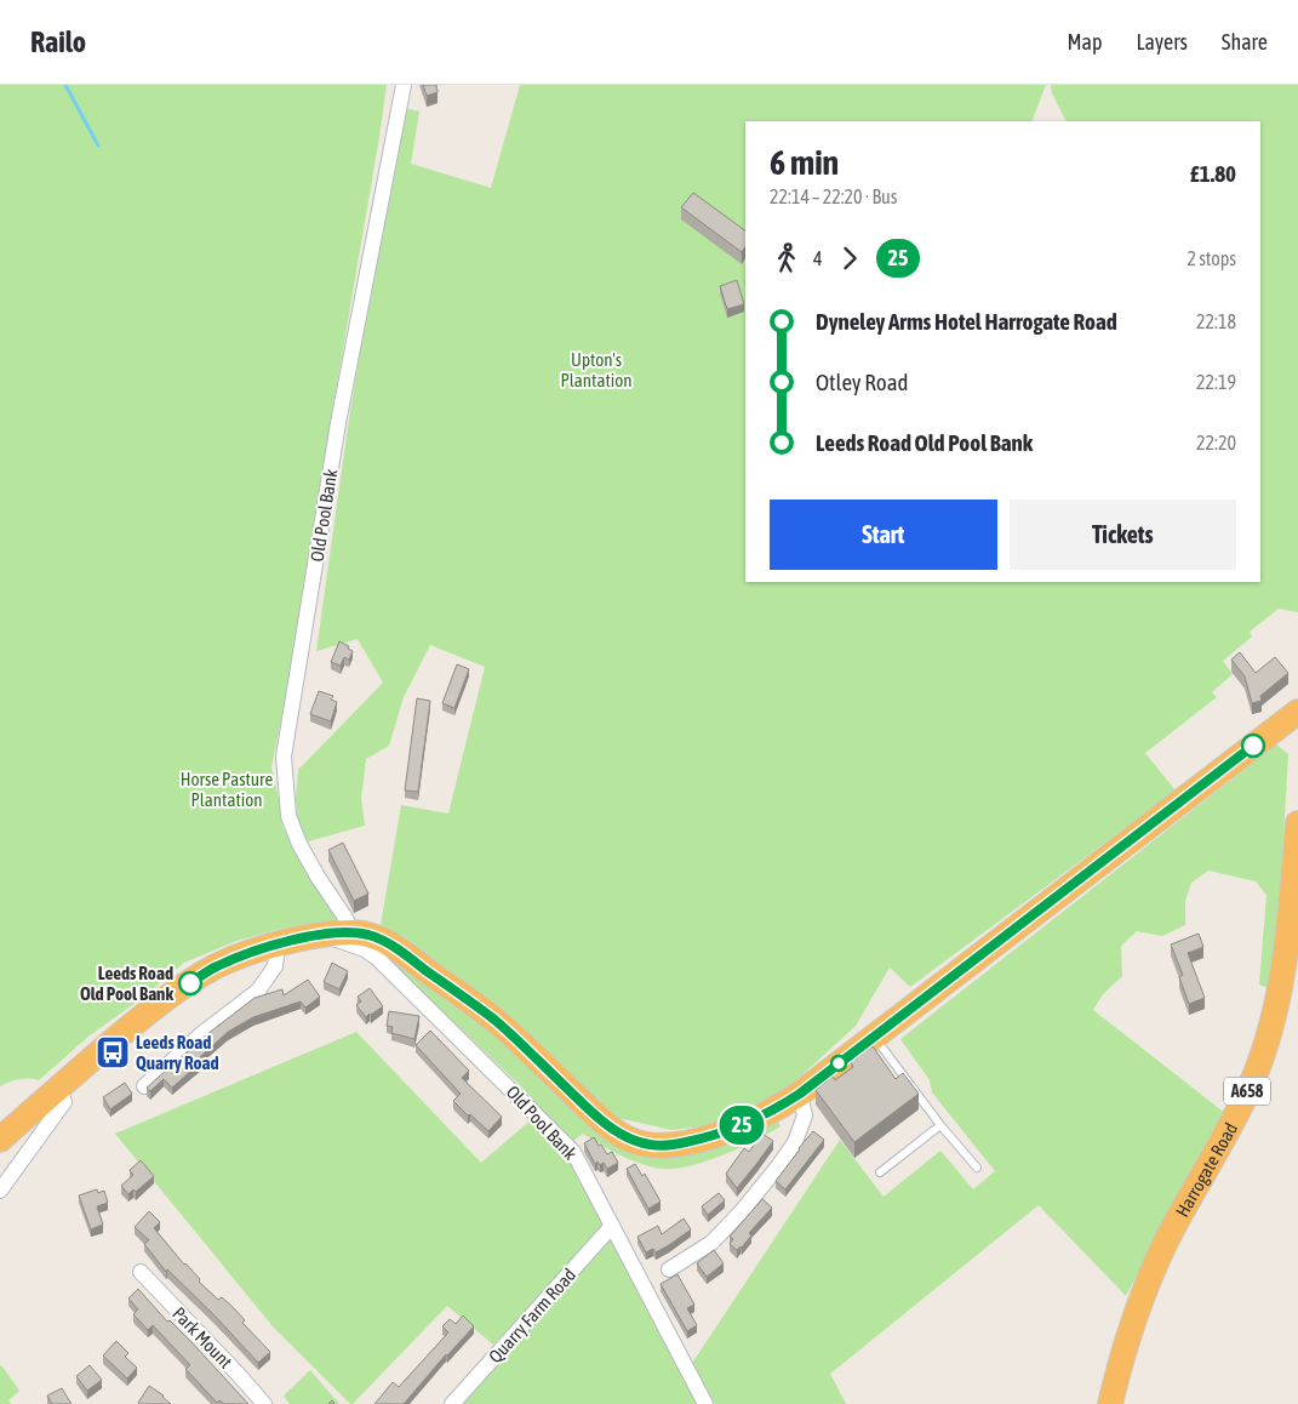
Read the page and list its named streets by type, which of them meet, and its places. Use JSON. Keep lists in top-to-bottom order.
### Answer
{
  "streets": {
    "highway": ["A658", "Harrogate Road"],
    "street": ["Old Pool Bank", "Quarry Farm Road", "Park Mount"]
  },
  "crossings": [
    ["Old Pool Bank", "Quarry Farm Road"]
  ],
  "parks": ["Upton's Plantation", "Horse Pasture Plantation"],
  "places": {
    "other": ["Leeds Road Old Pool Bank"],
    "bus stop": ["Leeds Road Quarry Road"]
  },
  "lines": ["bus line 25"],
  "page": {
    "header": "Railo",
    "nav": ["Map", "Layers", "Share"],
    "on_map": "25",
    "heading": ["6 min", "22:14 – 22:20 · Bus", "£1.80"],
    "legs": ["4", "25", "2 stops"],
    "list": [
      {
        "name": "Dyneley Arms Hotel Harrogate Road",
        "value": "22:18"
      },
      {
        "name": "Otley Road",
        "value": "22:19"
      },
      {
        "name": "Leeds Road Old Pool Bank",
        "value": "22:20"
      }
    ],
    "buttons": ["Start", "Tickets"]
  }
}
